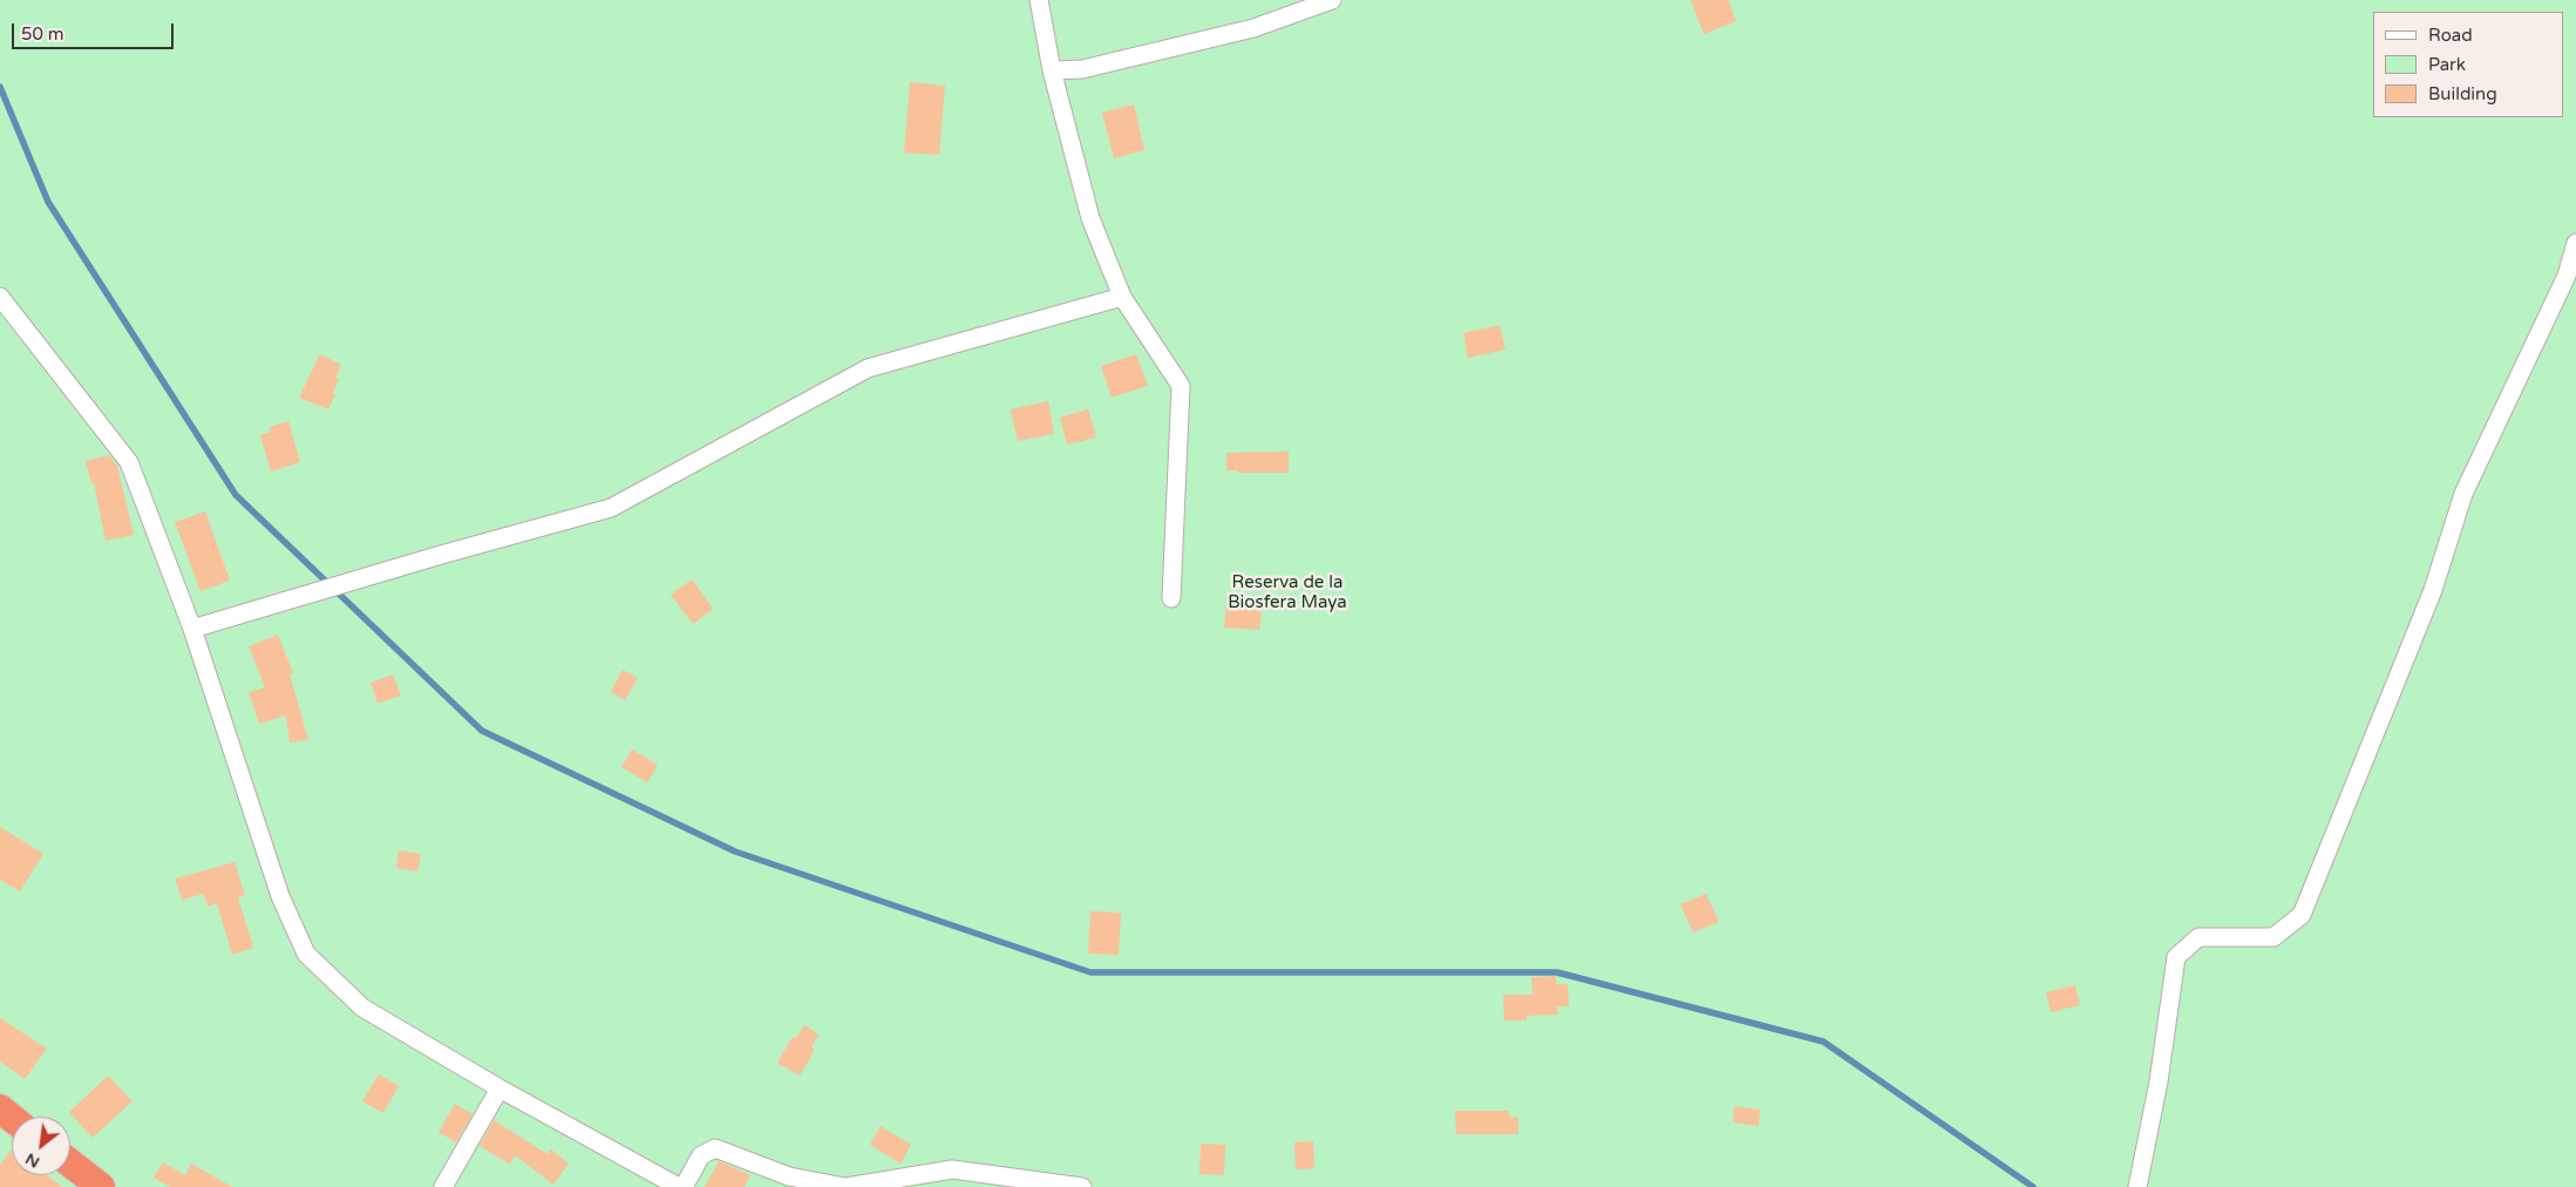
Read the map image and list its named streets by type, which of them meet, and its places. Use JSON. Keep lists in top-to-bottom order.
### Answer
{
  "parks": ["Reserva de la Biosfera Maya"],
  "legend": ["Road", "Park", "Building"],
  "scale_bar": "50 m",
  "north": "bottom left"
}
